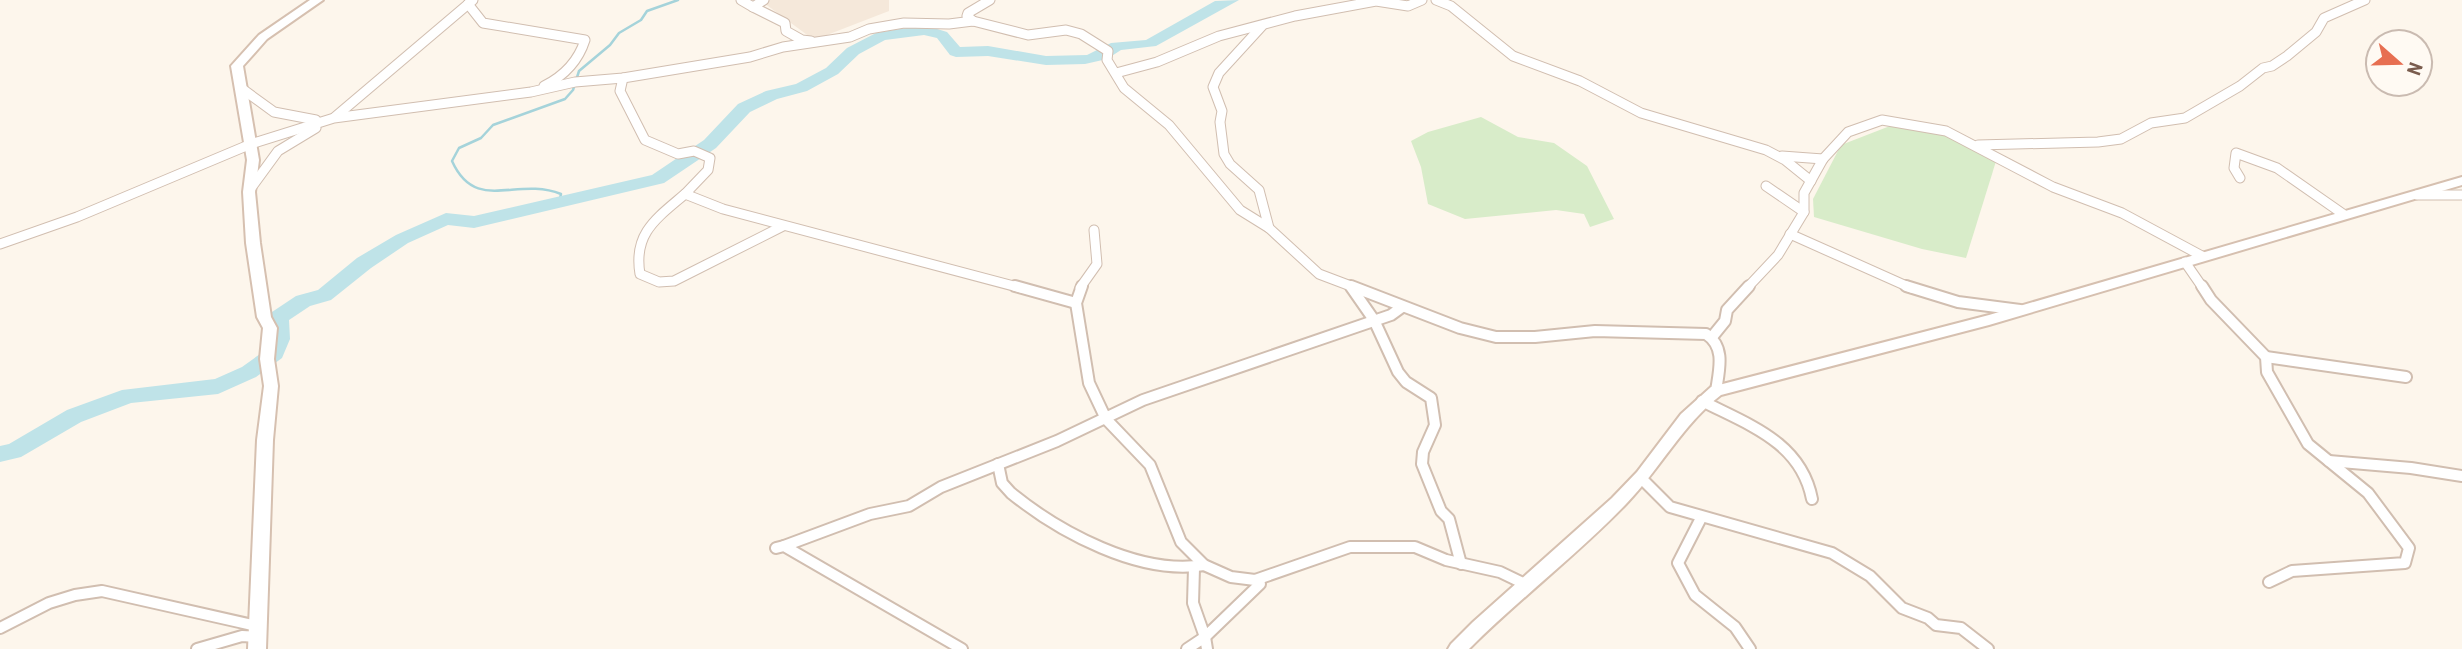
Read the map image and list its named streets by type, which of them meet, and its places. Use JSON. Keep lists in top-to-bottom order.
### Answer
{
  "north": "right"
}
